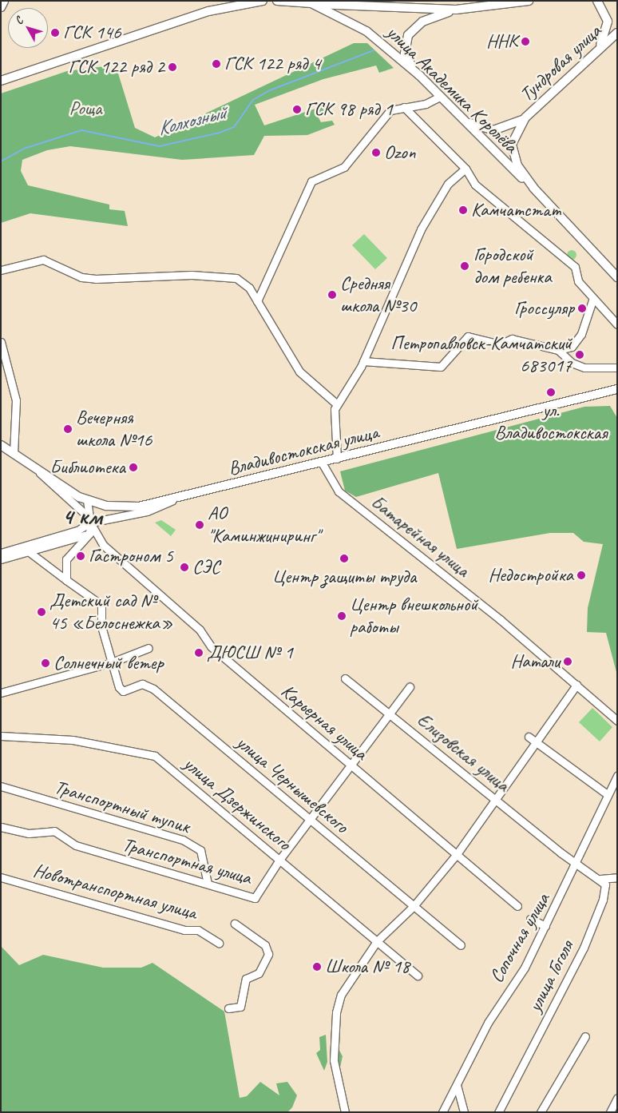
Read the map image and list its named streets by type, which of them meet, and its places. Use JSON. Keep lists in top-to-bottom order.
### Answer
{
  "streets": {
    "main road": ["Тундровая улица", "улица Академика Королёва", "Владивостокская улица"],
    "street": [
      "Батарейная улица",
      "Карьерная улица",
      "Елизовская улица",
      "улица Чернышевского",
      "улица Дзержинского",
      "Транспортный тупик",
      "Транспортная улица",
      "Новотранспортная улица",
      "Сопочная улица",
      "улица Гоголя"
    ]
  },
  "crossings": [
    ["Тундровая улица", "улица Академика Королёва"],
    ["Владивостокская улица", "Батарейная улица"],
    ["Владивостокская улица", "Карьерная улица"],
    ["Карьерная улица", "Транспортная улица"],
    ["Елизовская улица", "Транспортная улица"],
    ["Елизовская улица", "Сопочная улица"],
    ["улица Чернышевского", "Транспортная улица"],
    ["улица Дзержинского", "Транспортная улица"],
    ["Транспортный тупик", "Транспортная улица"]
  ],
  "districts": ["4 км"],
  "water": ["Колхозный"],
  "parks": ["Роща"],
  "places": [
    "ГСК 146",
    "ННК",
    "ГСК 122 ряд 4",
    "ГСК 122 ряд 2",
    "ГСК 98 ряд 1",
    "Ozon",
    "Камчатстат",
    "Городской дом ребенка",
    "Средняя школа №30",
    "Гроссуляр",
    "Петропавловск-Камчатский 683017",
    "ул. Владивостокская",
    "Вечерняя школа №16",
    "Библиотека",
    "АО \"Каминжиниринг\"",
    "Гастроном 5",
    "Центр защиты труда",
    "СЭС",
    "Недостройка",
    "Детский сад № 45 «Белоснежка»",
    "Центр внешкольной работы",
    "ДЮСШ № 1",
    "Натали",
    "Солнечный ветер",
    "Школа № 18"
  ],
  "north": "top left"
}
